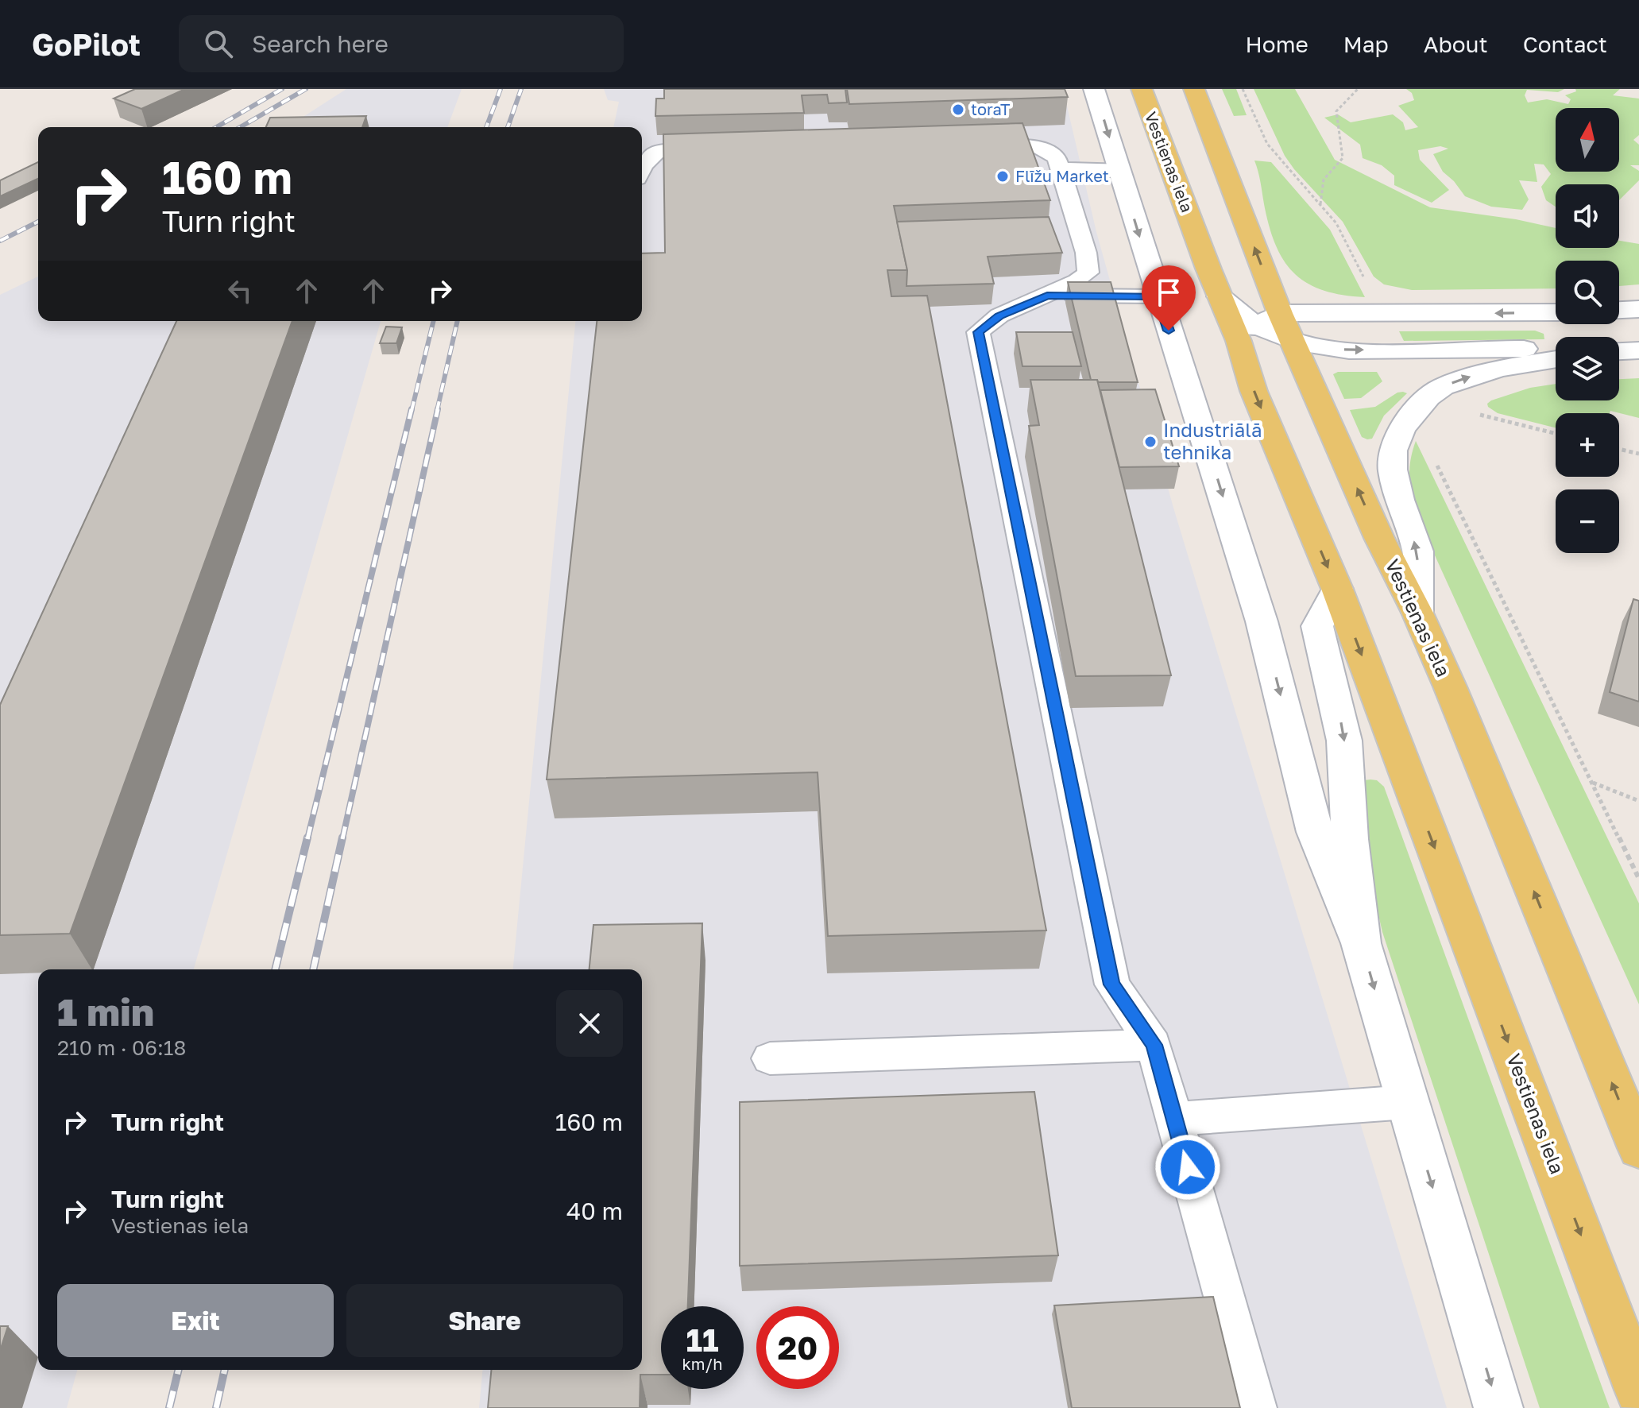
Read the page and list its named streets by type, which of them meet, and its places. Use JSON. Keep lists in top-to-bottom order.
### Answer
{
  "streets": {
    "main road": ["Vestienas iela"]
  },
  "places": ["toraT", "Flīžu Market", "Industriālā tehnika"],
  "north": "top",
  "page": {
    "header": "GoPilot",
    "search": "Search here",
    "nav": [
      "Home",
      "Map",
      "About",
      "Contact"
    ],
    "map_buttons": ["+", "−"],
    "turn": ["160 m", "Turn right"],
    "heading": ["1 min", "210 m · 06:18"],
    "list": [
      {
        "name": "Turn right",
        "value": "160 m"
      },
      {
        "name": "Turn right",
        "note": "Vestienas iela",
        "value": "40 m"
      }
    ],
    "buttons": ["Exit", "Share"],
    "speed": "11 km/h",
    "limit": "20"
  }
}
